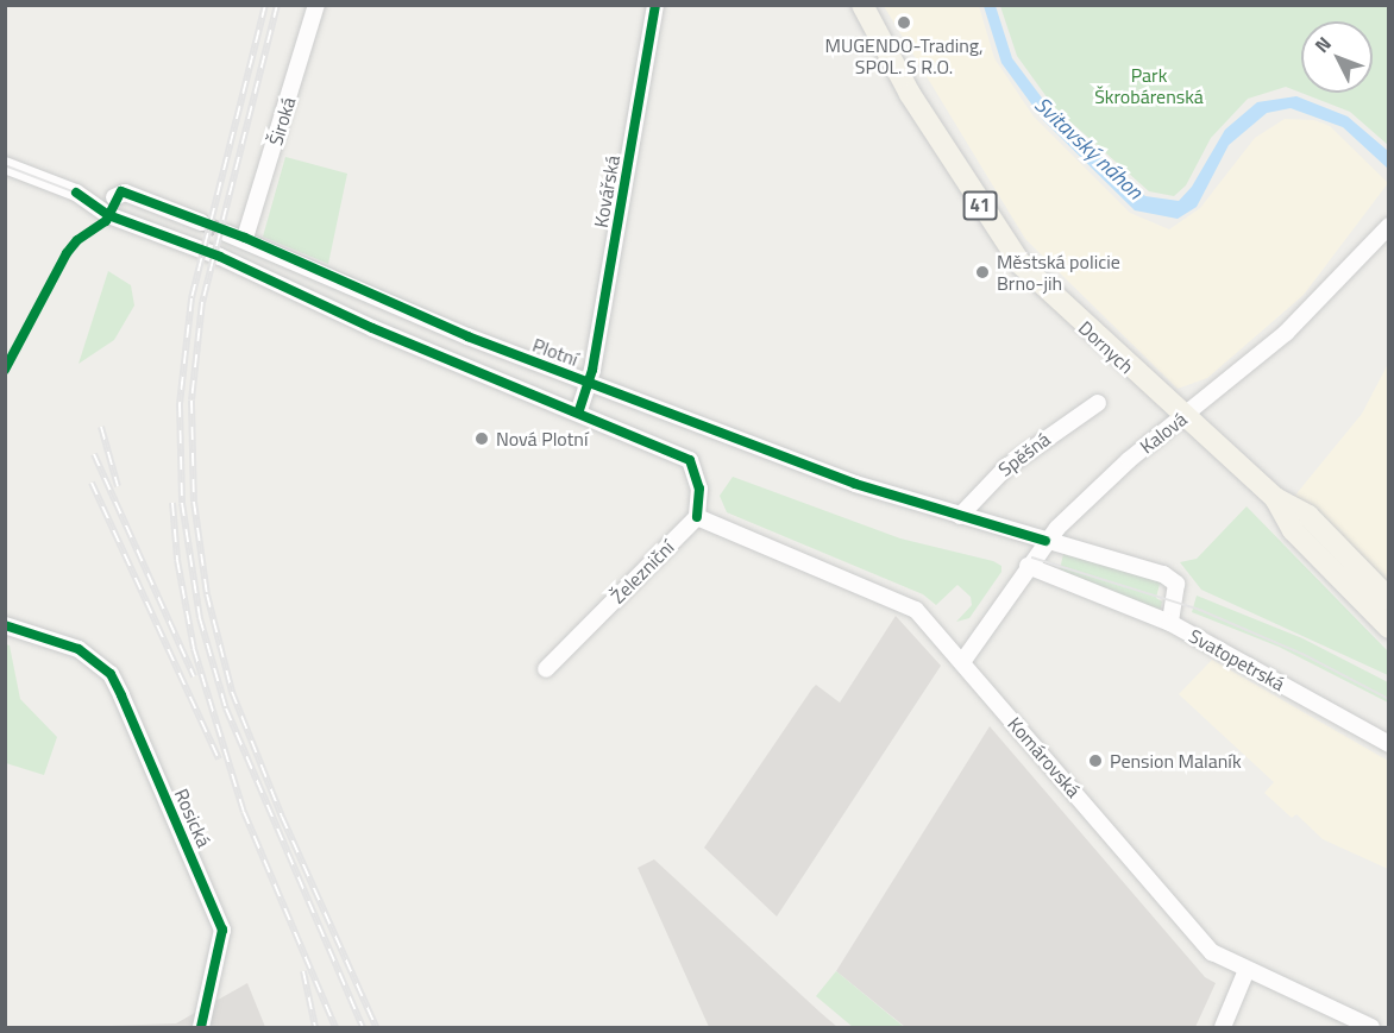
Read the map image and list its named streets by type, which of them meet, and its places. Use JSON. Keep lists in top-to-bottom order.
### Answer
{
  "streets": {
    "main road": ["41", "Dornych"],
    "street": [
      "Široká",
      "Kovářská",
      "Plotní",
      "Kalová",
      "Spěšná",
      "Železniční",
      "Svatopetrská",
      "Komárovská",
      "Rosická"
    ]
  },
  "crossings": [
    ["Široká", "Plotní"],
    ["Kovářská", "Plotní"],
    ["41", "Dornych"],
    ["Dornych", "Kalová"],
    ["Plotní", "Spěšná"],
    ["Plotní", "Svatopetrská"],
    ["Kalová", "Svatopetrská"],
    ["Kalová", "Komárovská"],
    ["Spěšná", "Svatopetrská"],
    ["Železniční", "Komárovská"]
  ],
  "water": ["Svitavský náhon"],
  "parks": ["Park Škrobárenská"],
  "places": [
    "MUGENDO-Trading, SPOL. S R.O.",
    "Městská policie Brno-jih",
    "Nová Plotní",
    "Pension Malaník"
  ],
  "north": "top left"
}
